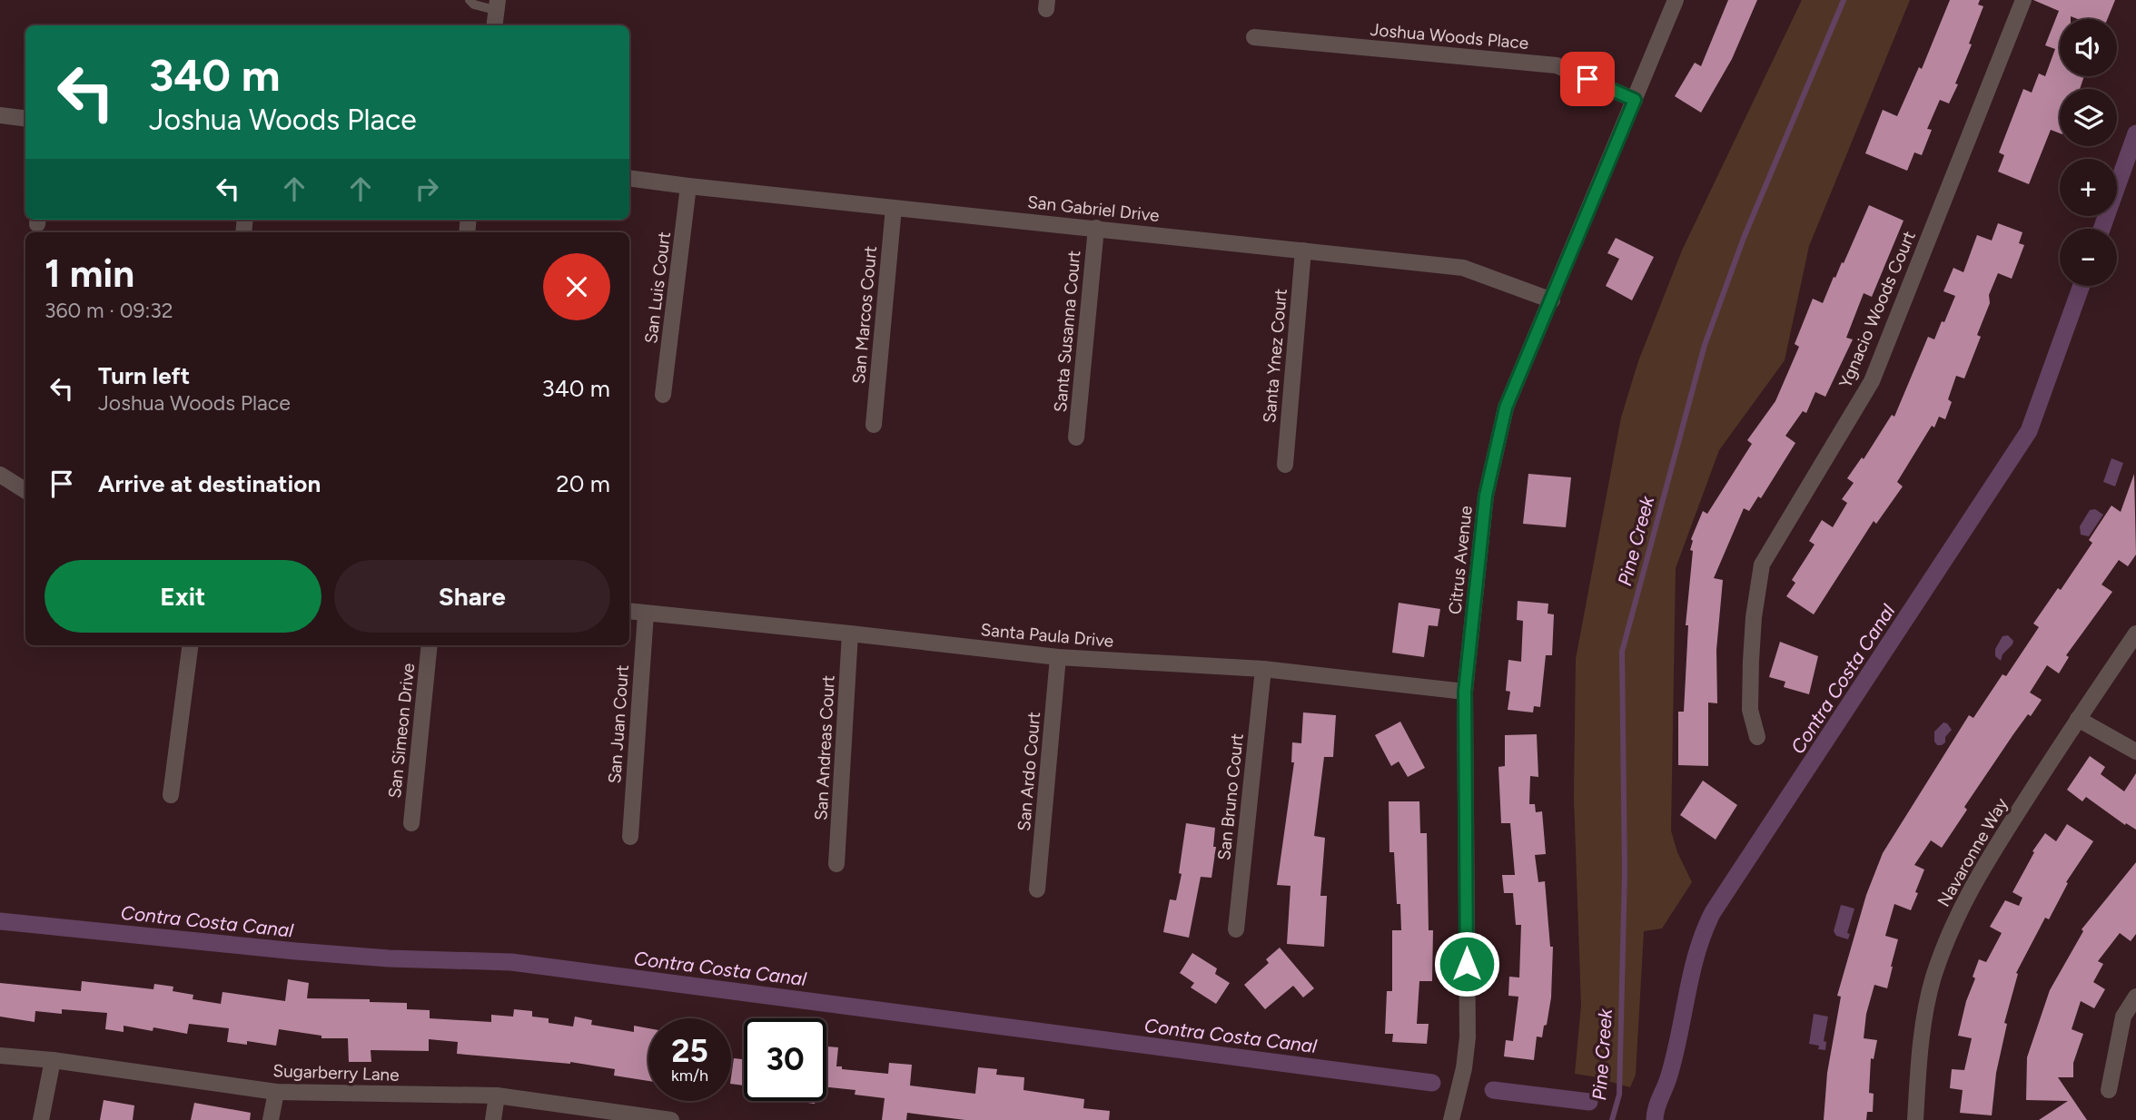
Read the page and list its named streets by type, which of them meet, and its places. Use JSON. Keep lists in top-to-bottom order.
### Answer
{
  "streets": {
    "street": [
      "Joshua Woods Place",
      "San Gabriel Drive",
      "San Luis Court",
      "Ygnacio Woods Court",
      "San Marcos Court",
      "Santa Susanna Court",
      "Santa Ynez Court",
      "Citrus Avenue",
      "Santa Paula Drive",
      "San Juan Court",
      "San Simeon Drive",
      "San Andreas Court",
      "San Ardo Court",
      "San Bruno Court",
      "Navaronne Way",
      "Sugarberry Lane"
    ]
  },
  "crossings": [
    ["Joshua Woods Place", "Citrus Avenue"],
    ["San Gabriel Drive", "San Luis Court"],
    ["San Gabriel Drive", "San Marcos Court"],
    ["San Gabriel Drive", "Santa Susanna Court"],
    ["San Gabriel Drive", "Santa Ynez Court"],
    ["San Gabriel Drive", "Citrus Avenue"],
    ["Citrus Avenue", "Santa Paula Drive"],
    ["Santa Paula Drive", "San Juan Court"],
    ["Santa Paula Drive", "San Andreas Court"],
    ["Santa Paula Drive", "San Ardo Court"],
    ["Santa Paula Drive", "San Bruno Court"]
  ],
  "water": ["Pine Creek", "Contra Costa Canal"],
  "page": {
    "map_buttons": ["+", "−"],
    "turn": ["340 m", "Joshua Woods Place"],
    "heading": ["1 min", "360 m · 09:32"],
    "list": [
      {
        "name": "Turn left",
        "note": "Joshua Woods Place",
        "value": "340 m"
      },
      {
        "name": "Arrive at destination",
        "value": "20 m"
      }
    ],
    "buttons": ["Exit", "Share"],
    "speed": "25 km/h",
    "limit": "30"
  }
}
